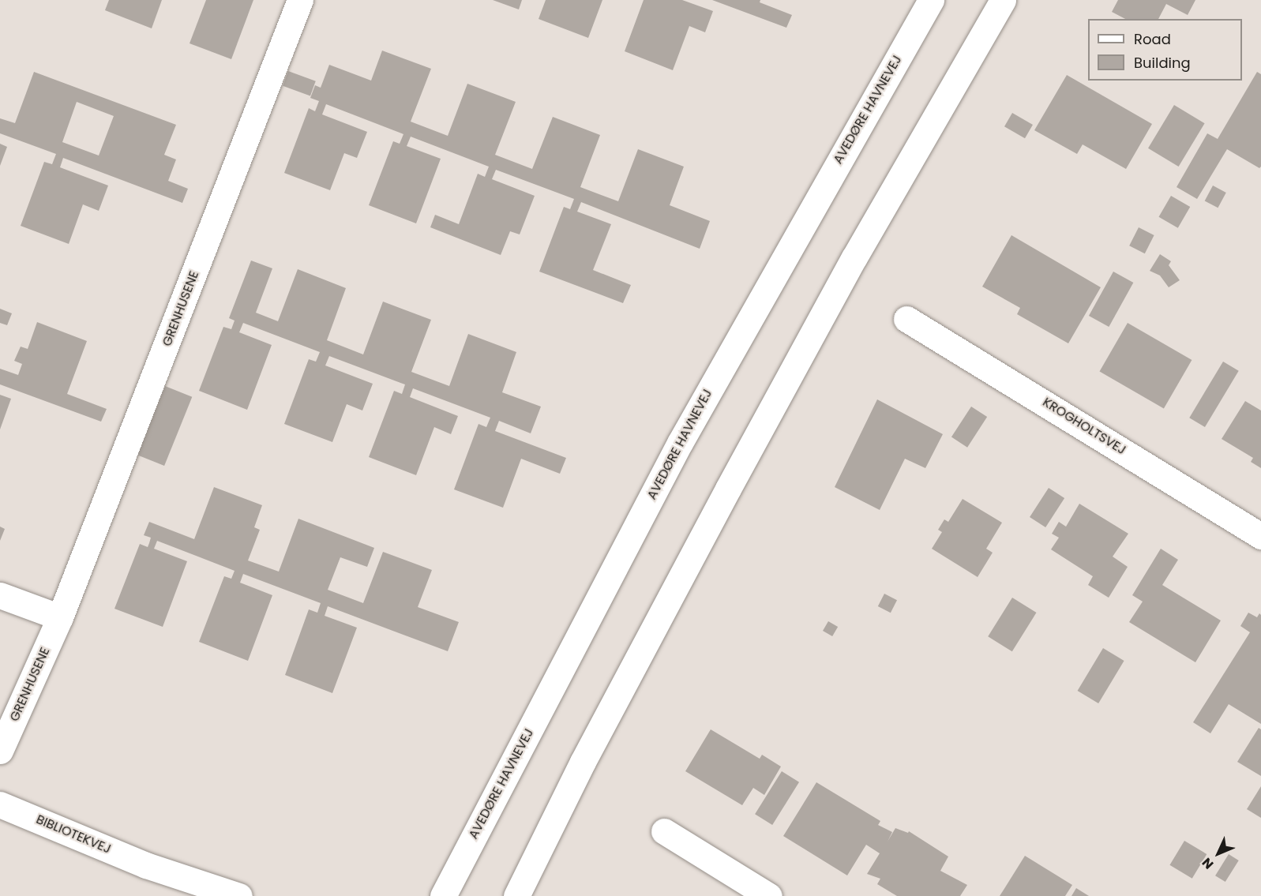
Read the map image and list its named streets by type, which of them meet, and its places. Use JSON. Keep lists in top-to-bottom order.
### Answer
{
  "streets": {
    "street": [
      "AVEDØRE HAVNEVEJ",
      "GRENHUSENE",
      "KROGHOLTSVEJ",
      "BIBLIOTEKVEJ"
    ]
  },
  "legend": ["Road", "Building"],
  "north": "bottom left"
}
